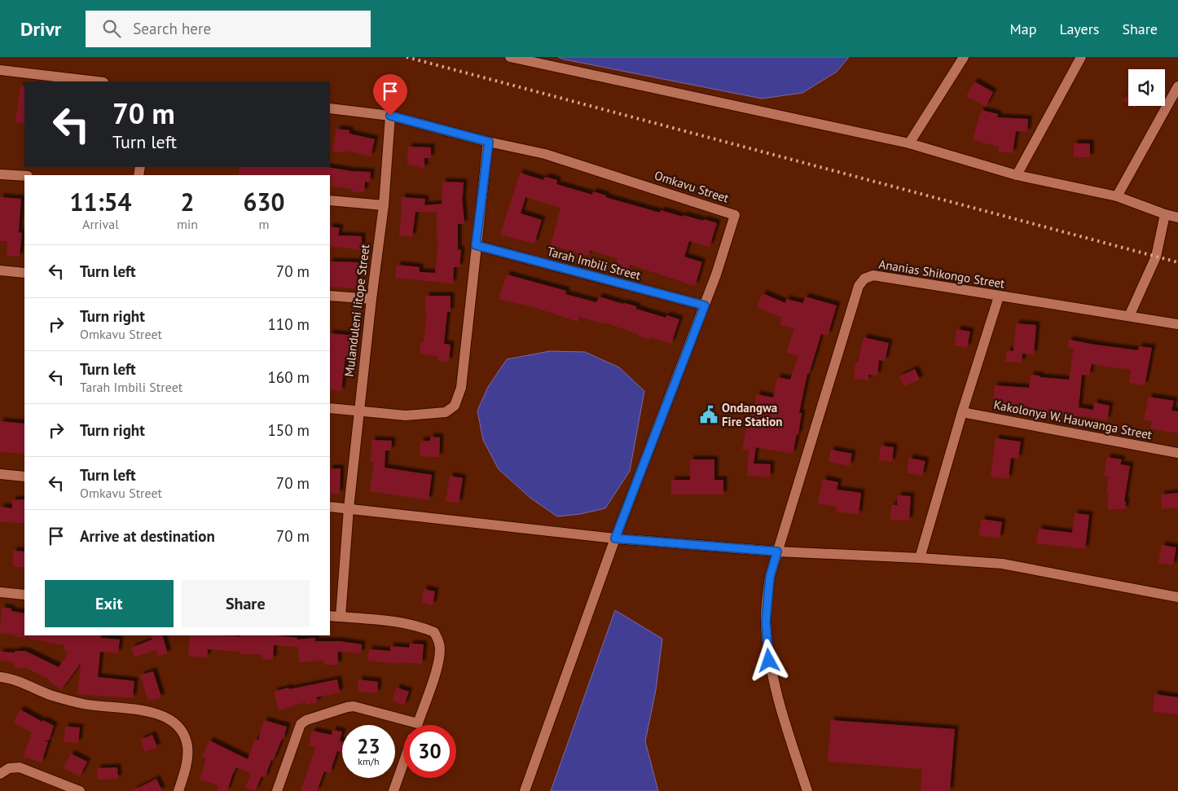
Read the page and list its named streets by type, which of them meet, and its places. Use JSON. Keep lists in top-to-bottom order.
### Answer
{
  "streets": {
    "street": [
      "Omkavu Street",
      "Tarah Imbili Street",
      "Ananias Shikongo Street",
      "Mulanduleni Iitope Street",
      "Kakolonya W. Hauwanga Street"
    ]
  },
  "crossings": [
    ["Omkavu Street", "Tarah Imbili Street"],
    ["Omkavu Street", "Mulanduleni Iitope Street"]
  ],
  "places": {
    "public building": ["Ondangwa Fire Station"]
  },
  "page": {
    "header": "Drivr",
    "search": "Search here",
    "nav": ["Map", "Layers", "Share"],
    "turn": ["70 m", "Turn left"],
    "eta": [
      "11:54",
      "Arrival",
      "2",
      "min",
      "630",
      "m"
    ],
    "list": [
      {
        "name": "Turn left",
        "value": "70 m"
      },
      {
        "name": "Turn right",
        "note": "Omkavu Street",
        "value": "110 m"
      },
      {
        "name": "Turn left",
        "note": "Tarah Imbili Street",
        "value": "160 m"
      },
      {
        "name": "Turn right",
        "value": "150 m"
      },
      {
        "name": "Turn left",
        "note": "Omkavu Street",
        "value": "70 m"
      },
      {
        "name": "Arrive at destination",
        "value": "70 m"
      }
    ],
    "buttons": ["Exit", "Share"],
    "speed": "23 km/h",
    "limit": "30"
  }
}
